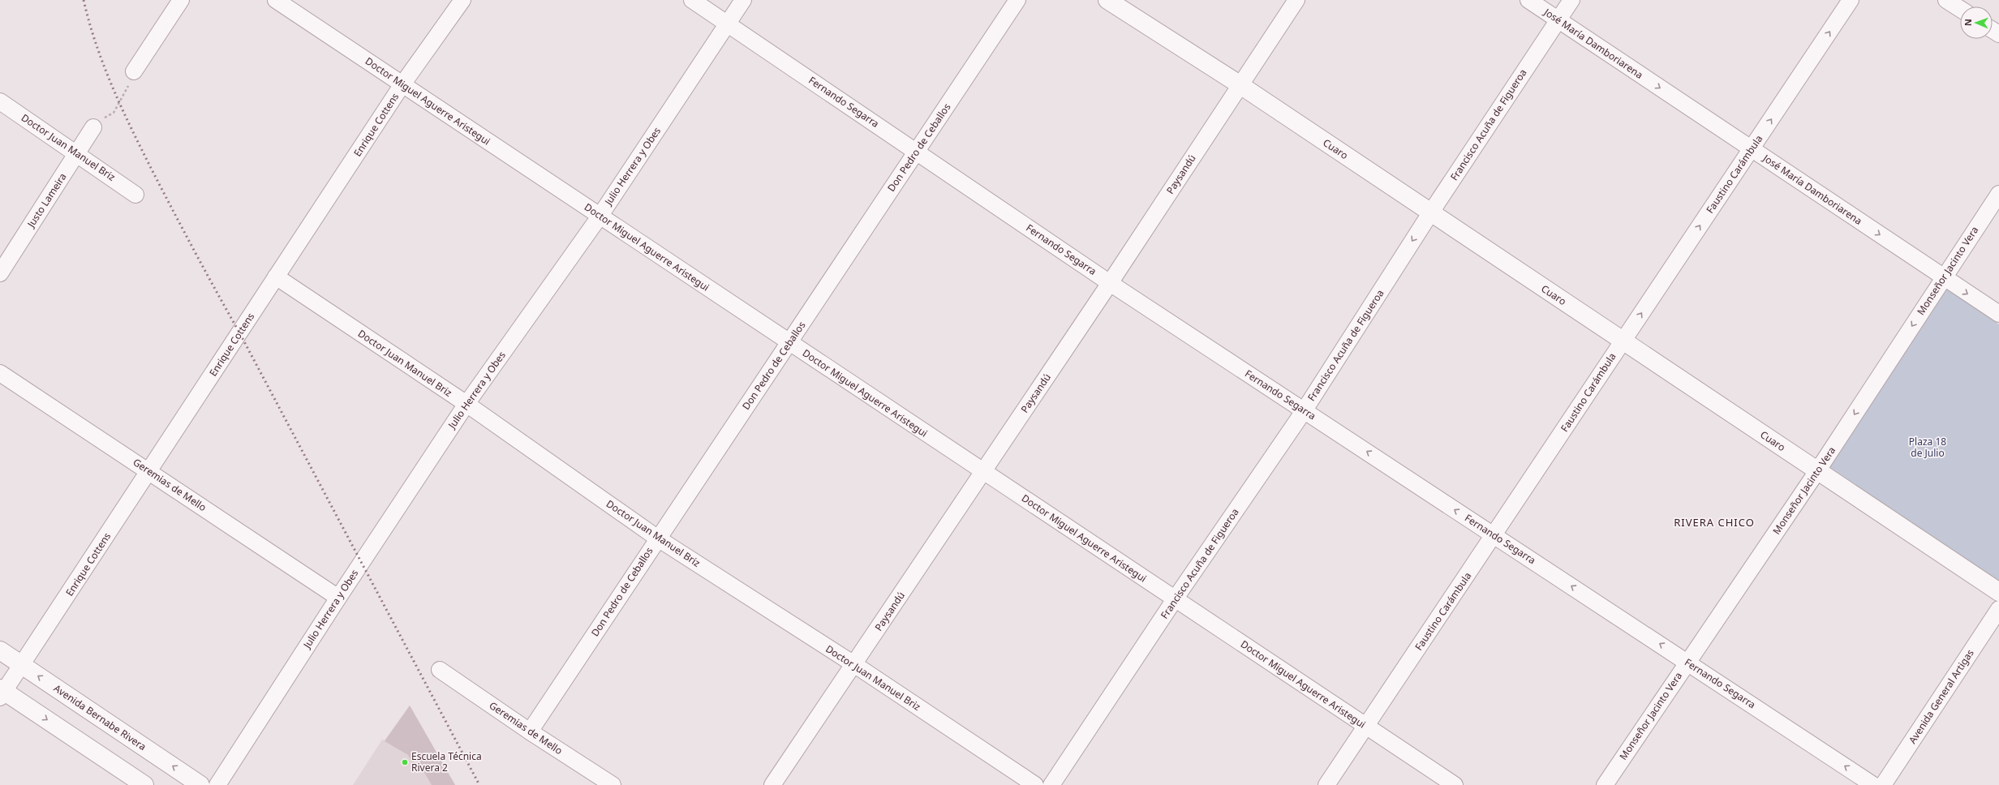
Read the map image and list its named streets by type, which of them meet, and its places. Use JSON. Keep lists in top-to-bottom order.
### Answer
{
  "streets": {
    "street": [
      "José María Damboriarena",
      "Doctor Miguel Aguerre Aristegui",
      "Fernando Segarra",
      "Enrique Cottens",
      "Francisco Acuña de Figueroa",
      "Doctor Juan Manuel Briz",
      "Don Pedro de Ceballos",
      "Cuaro",
      "Julio Herrera y Obes",
      "Paysandú",
      "Faustino Carámbula",
      "Justo Lameira",
      "Monseñor Jacinto Vera",
      "Geremias de Mello",
      "Avenida General Artigas",
      "Avenida Bernabe Rivera"
    ]
  },
  "crossings": [
    ["José María Damboriarena", "Francisco Acuña de Figueroa"],
    ["José María Damboriarena", "Faustino Carámbula"],
    ["José María Damboriarena", "Monseñor Jacinto Vera"],
    ["Doctor Miguel Aguerre Aristegui", "Enrique Cottens"],
    ["Doctor Miguel Aguerre Aristegui", "Francisco Acuña de Figueroa"],
    ["Doctor Miguel Aguerre Aristegui", "Don Pedro de Ceballos"],
    ["Doctor Miguel Aguerre Aristegui", "Julio Herrera y Obes"],
    ["Doctor Miguel Aguerre Aristegui", "Paysandú"],
    ["Doctor Miguel Aguerre Aristegui", "Faustino Carámbula"],
    ["Fernando Segarra", "Francisco Acuña de Figueroa"],
    ["Fernando Segarra", "Don Pedro de Ceballos"],
    ["Fernando Segarra", "Julio Herrera y Obes"],
    ["Fernando Segarra", "Paysandú"],
    ["Fernando Segarra", "Faustino Carámbula"],
    ["Fernando Segarra", "Monseñor Jacinto Vera"],
    ["Enrique Cottens", "Doctor Juan Manuel Briz"],
    ["Enrique Cottens", "Geremias de Mello"],
    ["Enrique Cottens", "Avenida Bernabe Rivera"],
    ["Francisco Acuña de Figueroa", "Cuaro"],
    ["Doctor Juan Manuel Briz", "Don Pedro de Ceballos"],
    ["Doctor Juan Manuel Briz", "Julio Herrera y Obes"],
    ["Doctor Juan Manuel Briz", "Paysandú"],
    ["Doctor Juan Manuel Briz", "Justo Lameira"],
    ["Don Pedro de Ceballos", "Geremias de Mello"],
    ["Cuaro", "Paysandú"],
    ["Cuaro", "Faustino Carámbula"],
    ["Cuaro", "Monseñor Jacinto Vera"],
    ["Julio Herrera y Obes", "Geremias de Mello"]
  ],
  "one_way": ["José María Damboriarena", "Fernando Segarra", "Faustino Carámbula"],
  "districts": ["RIVERA CHICO"],
  "parks": ["Plaza 18 de Julio"],
  "places": ["Escuela Técnica Rivera 2"],
  "north": "left"
}
